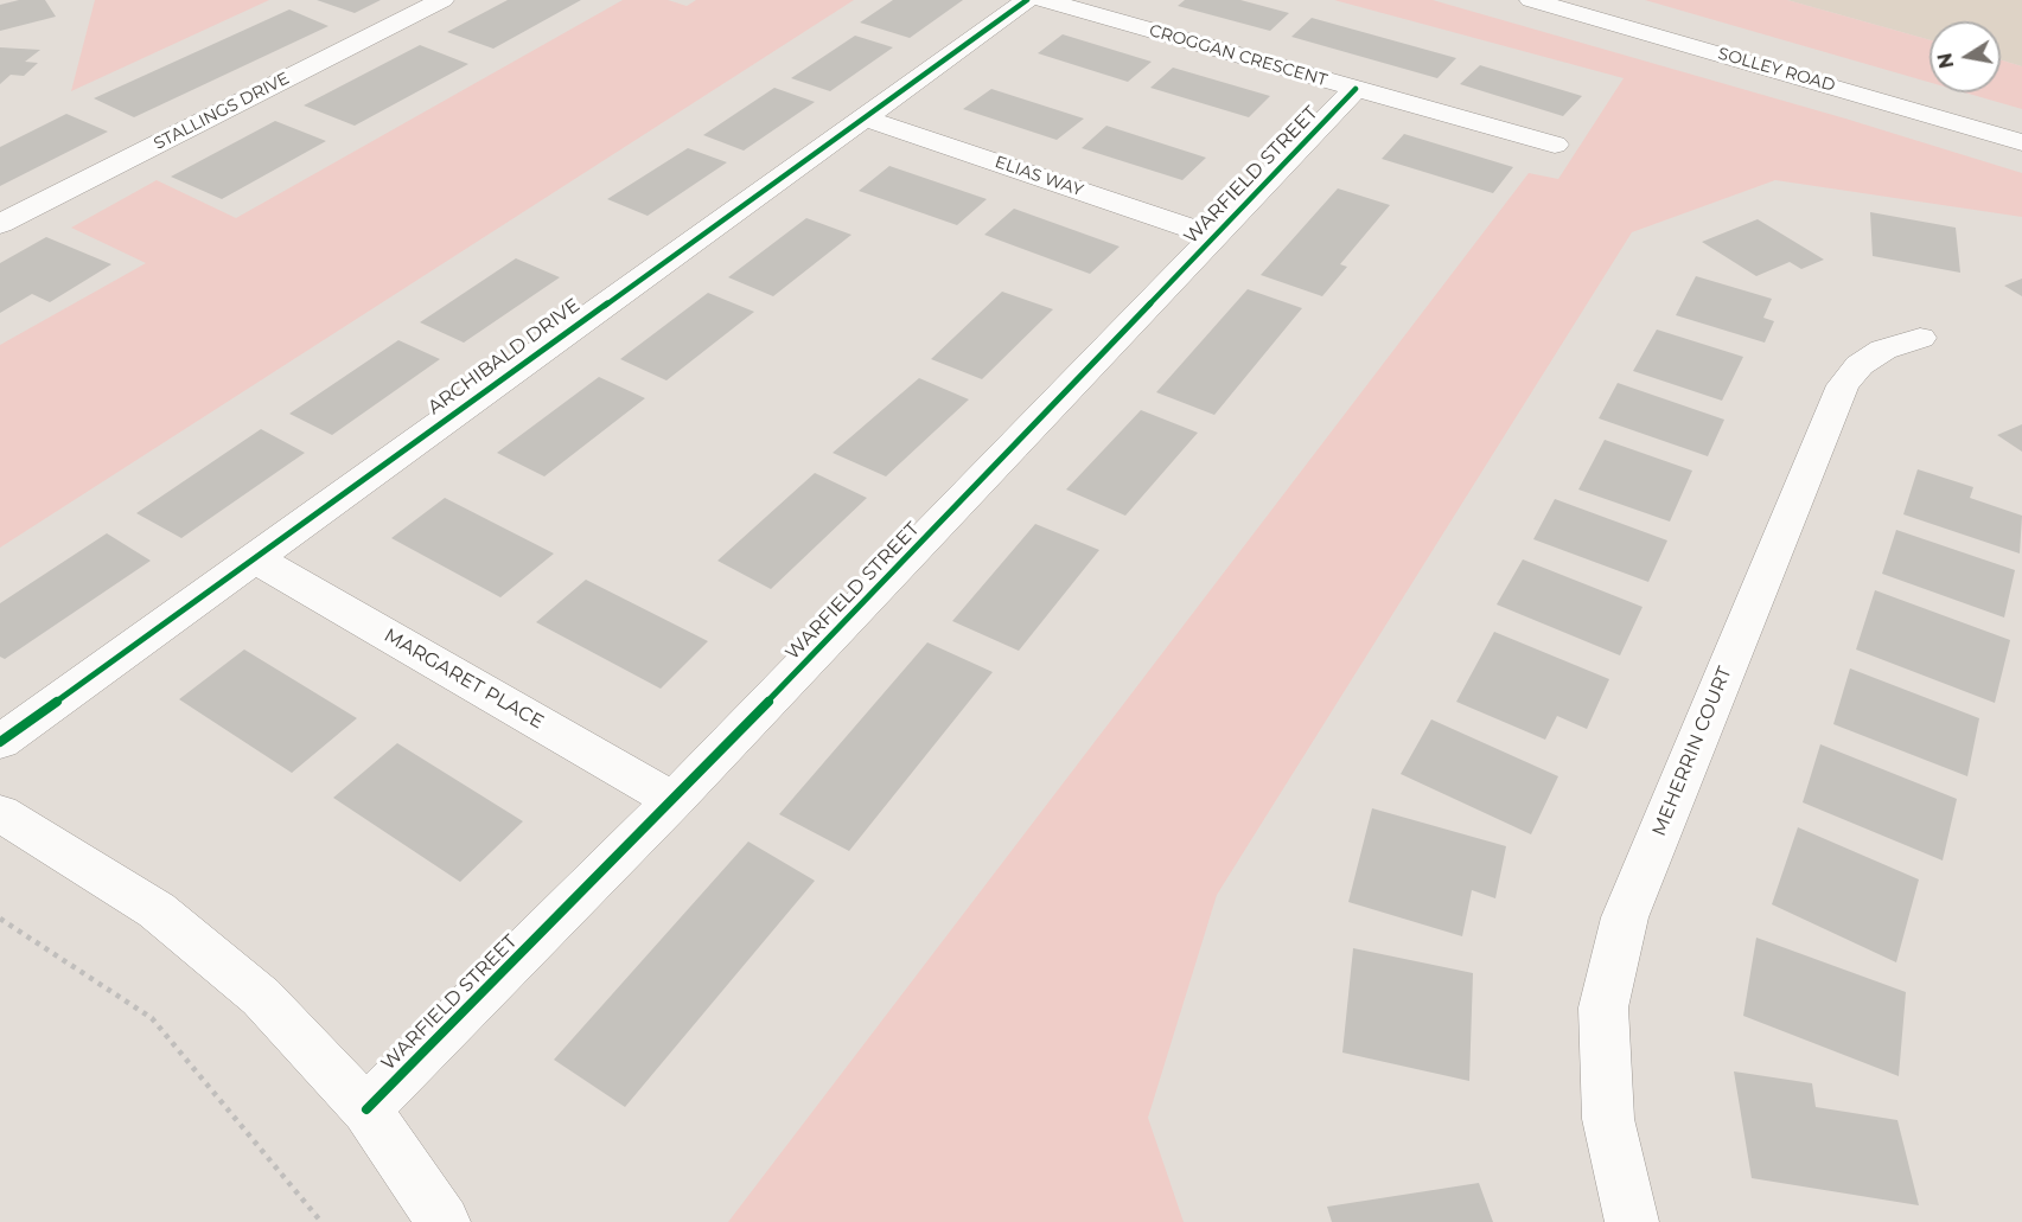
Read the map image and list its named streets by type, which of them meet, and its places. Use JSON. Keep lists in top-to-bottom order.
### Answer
{
  "streets": {
    "street": [
      "CROGGAN CRESCENT",
      "SOLLEY ROAD",
      "STALLINGS DRIVE",
      "WARFIELD STREET",
      "ELIAS WAY",
      "ARCHIBALD DRIVE",
      "MARGARET PLACE",
      "MEHERRIN COURT"
    ]
  },
  "crossings": [
    ["CROGGAN CRESCENT", "WARFIELD STREET"],
    ["WARFIELD STREET", "ELIAS WAY"],
    ["WARFIELD STREET", "MARGARET PLACE"],
    ["ELIAS WAY", "ARCHIBALD DRIVE"],
    ["ARCHIBALD DRIVE", "MARGARET PLACE"]
  ],
  "north": "left"
}
